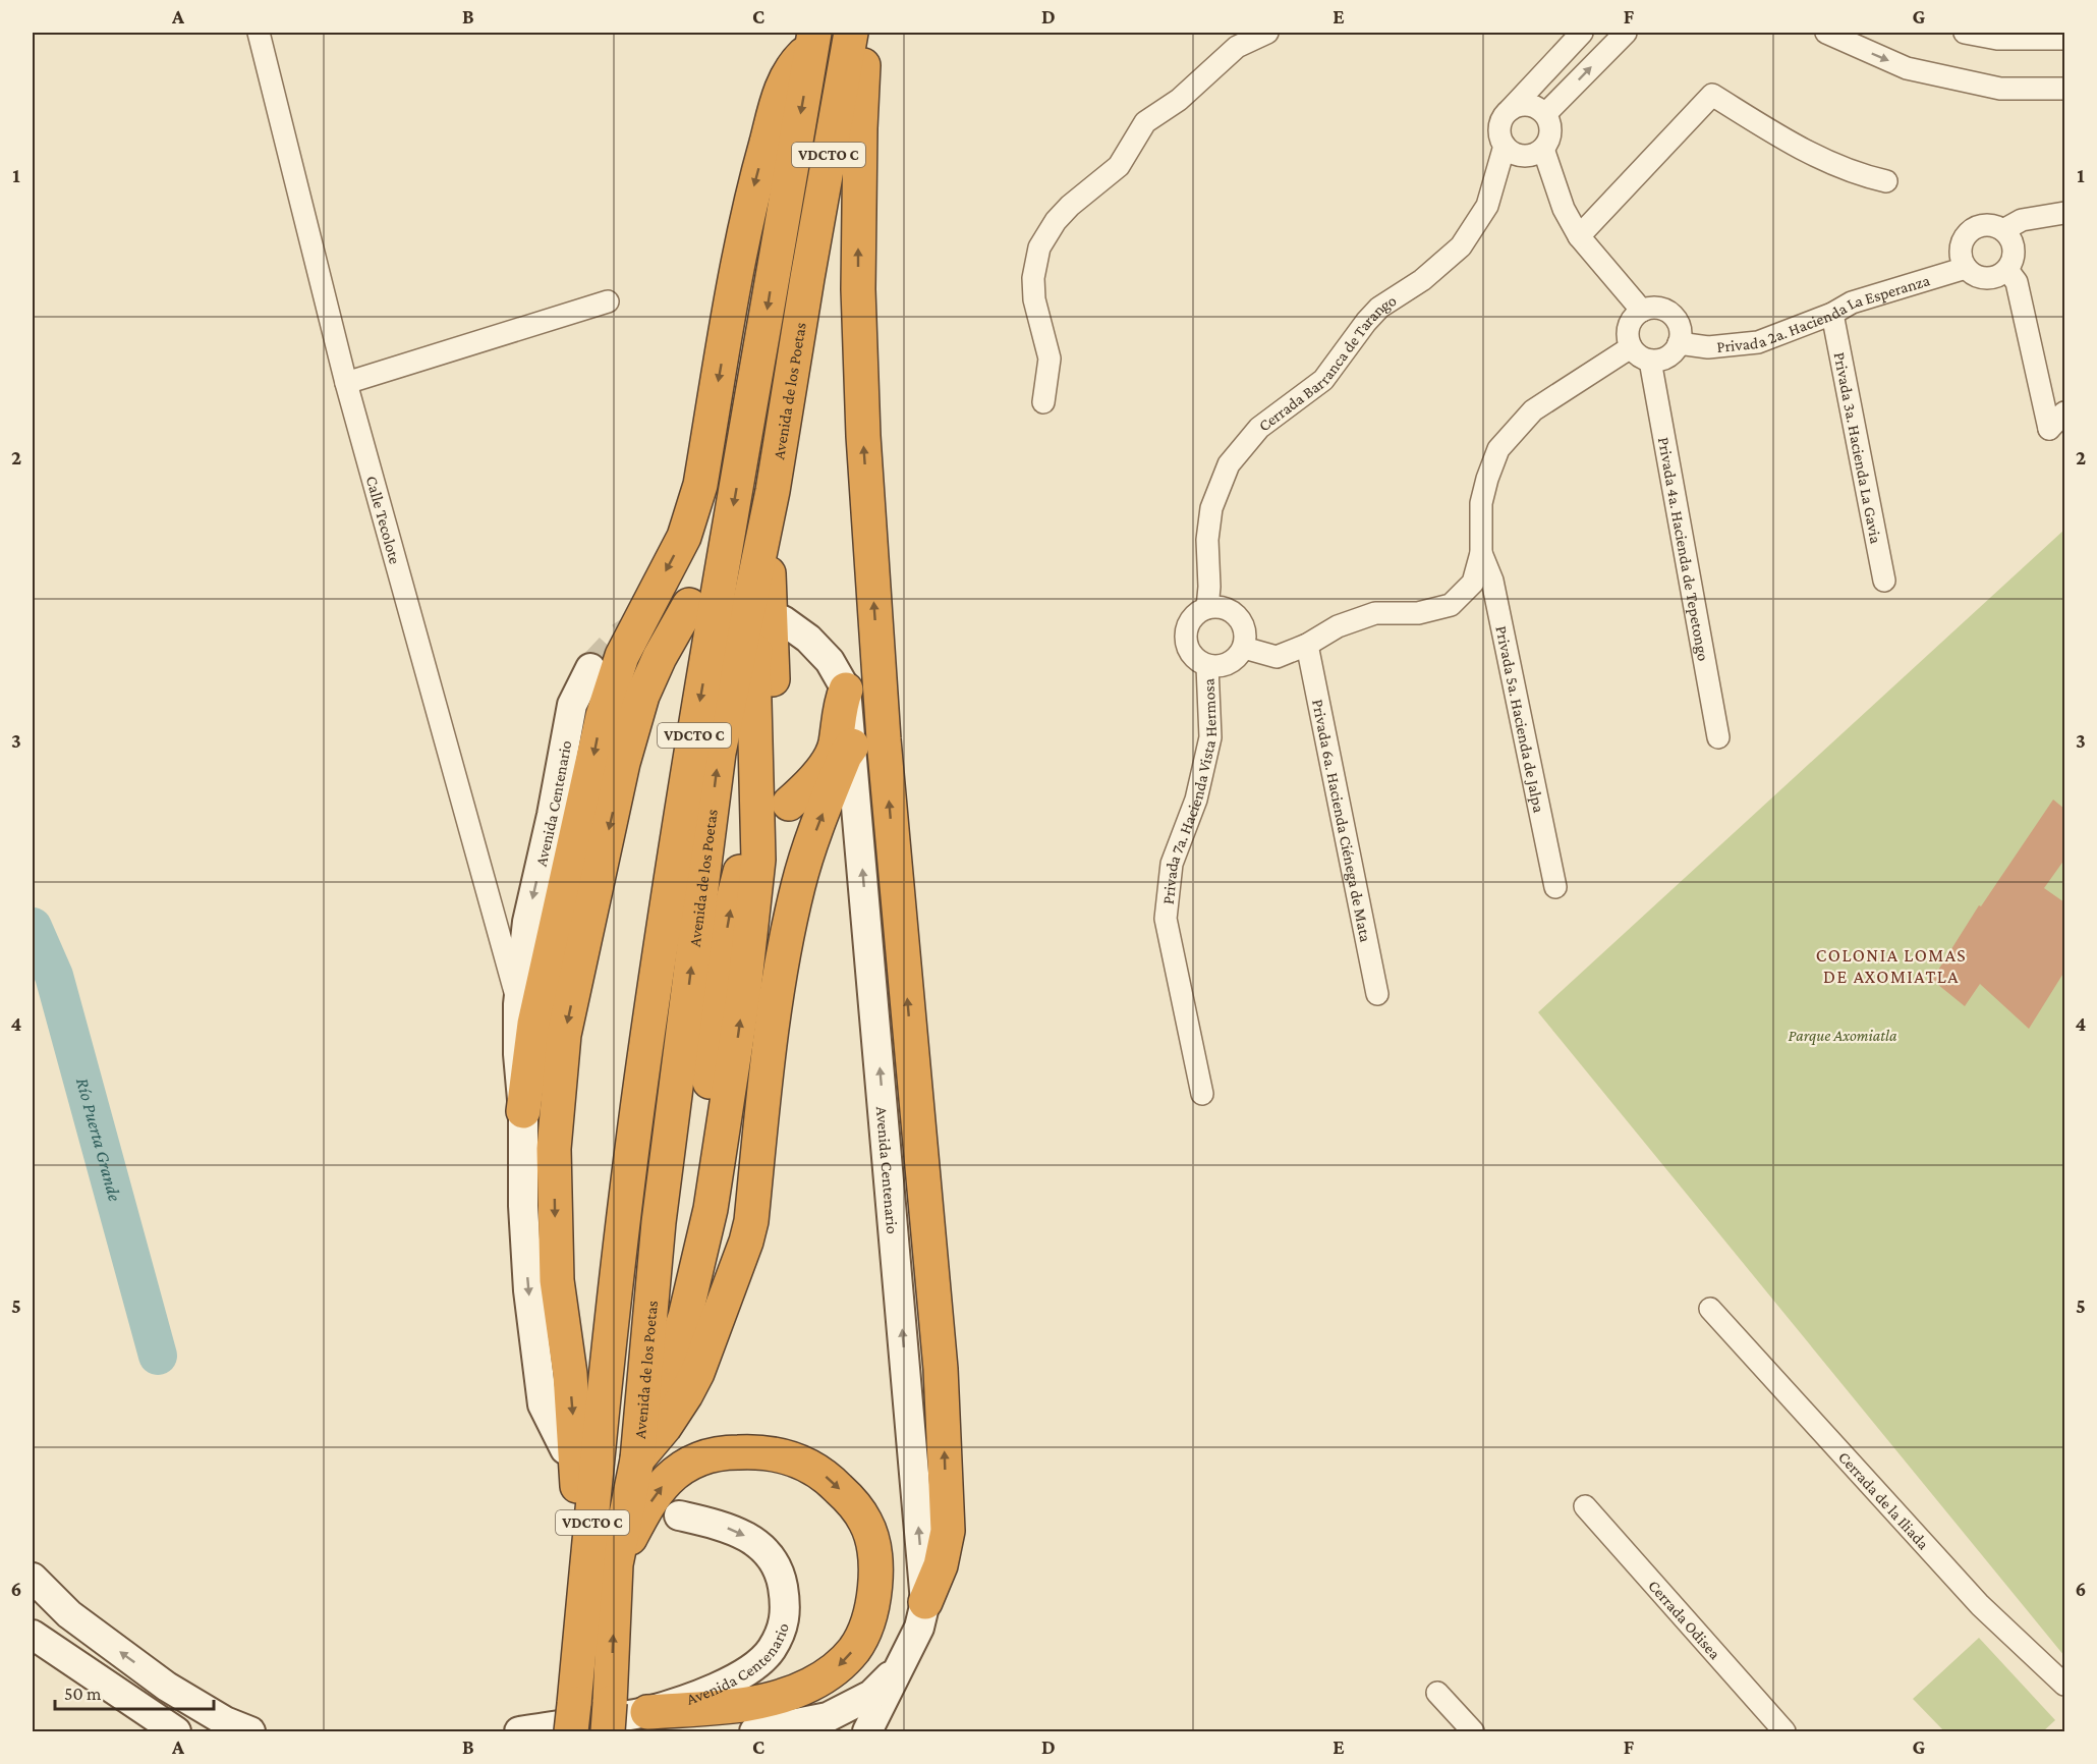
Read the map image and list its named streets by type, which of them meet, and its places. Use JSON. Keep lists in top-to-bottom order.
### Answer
{
  "streets": {
    "highway": ["VDCTO C", "Avenida de los Poetas"],
    "main road": ["Avenida Centenario"],
    "street": [
      "Privada 2a. Hacienda La Esperanza",
      "Cerrada Barranca de Tarango",
      "Privada 3a. Hacienda La Gavia",
      "Calle Tecolote",
      "Privada 4a. Hacienda de Tepetongo",
      "Privada 5a. Hacienda de Jalpa",
      "Privada 7a. Hacienda Vista Hermosa",
      "Privada 6a. Hacienda Ciénega de Mata",
      "Cerrada de la Iliada",
      "Cerrada Odisea"
    ]
  },
  "crossings": [
    ["Privada 2a. Hacienda La Esperanza", "Privada 3a. Hacienda La Gavia"],
    ["Privada 2a. Hacienda La Esperanza", "Privada 4a. Hacienda de Tepetongo"],
    ["Cerrada Barranca de Tarango", "Privada 7a. Hacienda Vista Hermosa"],
    ["Calle Tecolote", "Avenida Centenario"]
  ],
  "districts": ["COLONIA LOMAS DE AXOMIATLA"],
  "water": ["Río Puerta Grande"],
  "parks": ["Parque Axomiatla"],
  "scale_bar": "50 m",
  "grid": {
    "columns": [
      "A",
      "B",
      "C",
      "D",
      "E",
      "F",
      "G"
    ],
    "rows": [
      "1",
      "2",
      "3",
      "4",
      "5",
      "6"
    ]
  }
}
